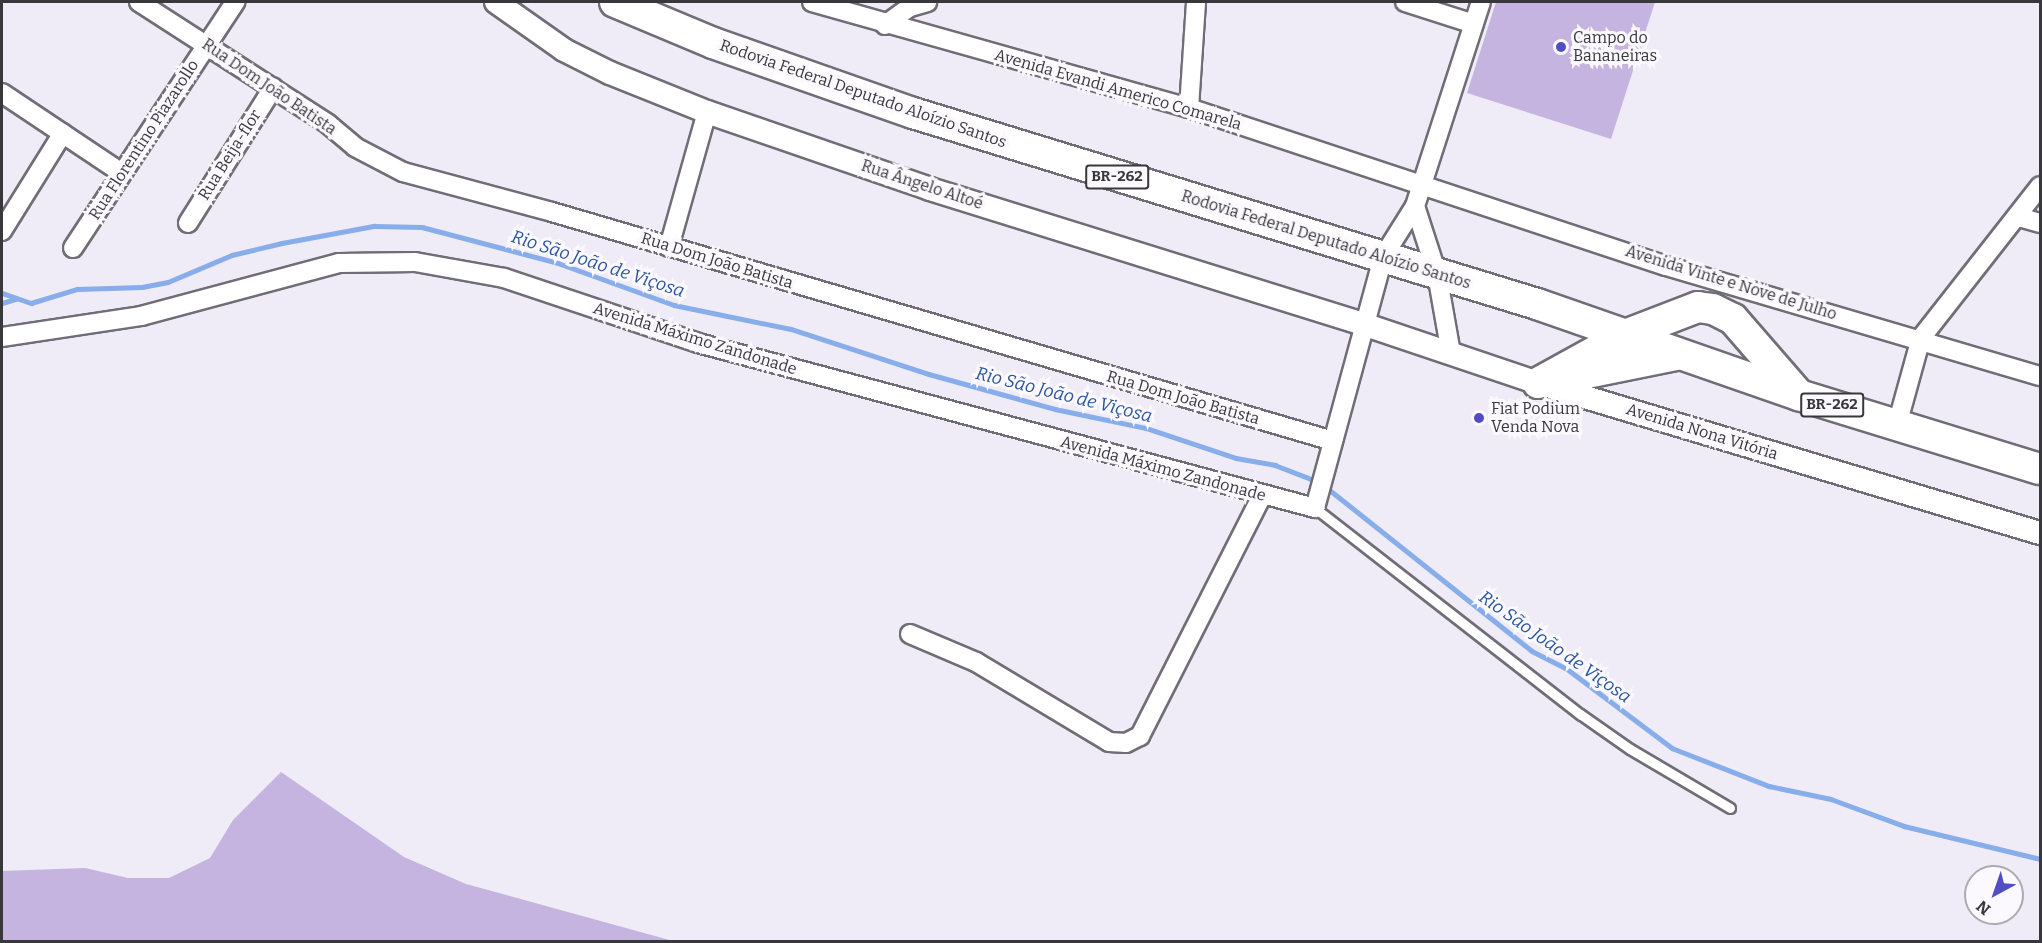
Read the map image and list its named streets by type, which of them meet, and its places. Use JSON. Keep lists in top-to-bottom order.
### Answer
{
  "streets": {
    "highway": ["Rodovia Federal Deputado Aloízio Santos", "BR-262"],
    "street": [
      "Rua Dom João Batista",
      "Avenida Evandi Americo Comarela",
      "Rua Florentino Piazarollo",
      "Rua Beija-flor",
      "Rua Ângelo Altoé",
      "Avenida Vinte e Nove de Julho",
      "Avenida Máximo Zandonade",
      "Avenida Nona Vitória"
    ]
  },
  "crossings": [
    ["Rua Dom João Batista", "Rua Florentino Piazarollo"],
    ["Rua Dom João Batista", "Rua Beija-flor"],
    ["Avenida Evandi Americo Comarela", "Avenida Vinte e Nove de Julho"],
    ["Rua Ângelo Altoé", "Avenida Nona Vitória"]
  ],
  "water": ["Rio São João de Viçosa"],
  "places": ["Campo do Bananeiras", "Fiat Podium Venda Nova"],
  "north": "bottom left"
}
